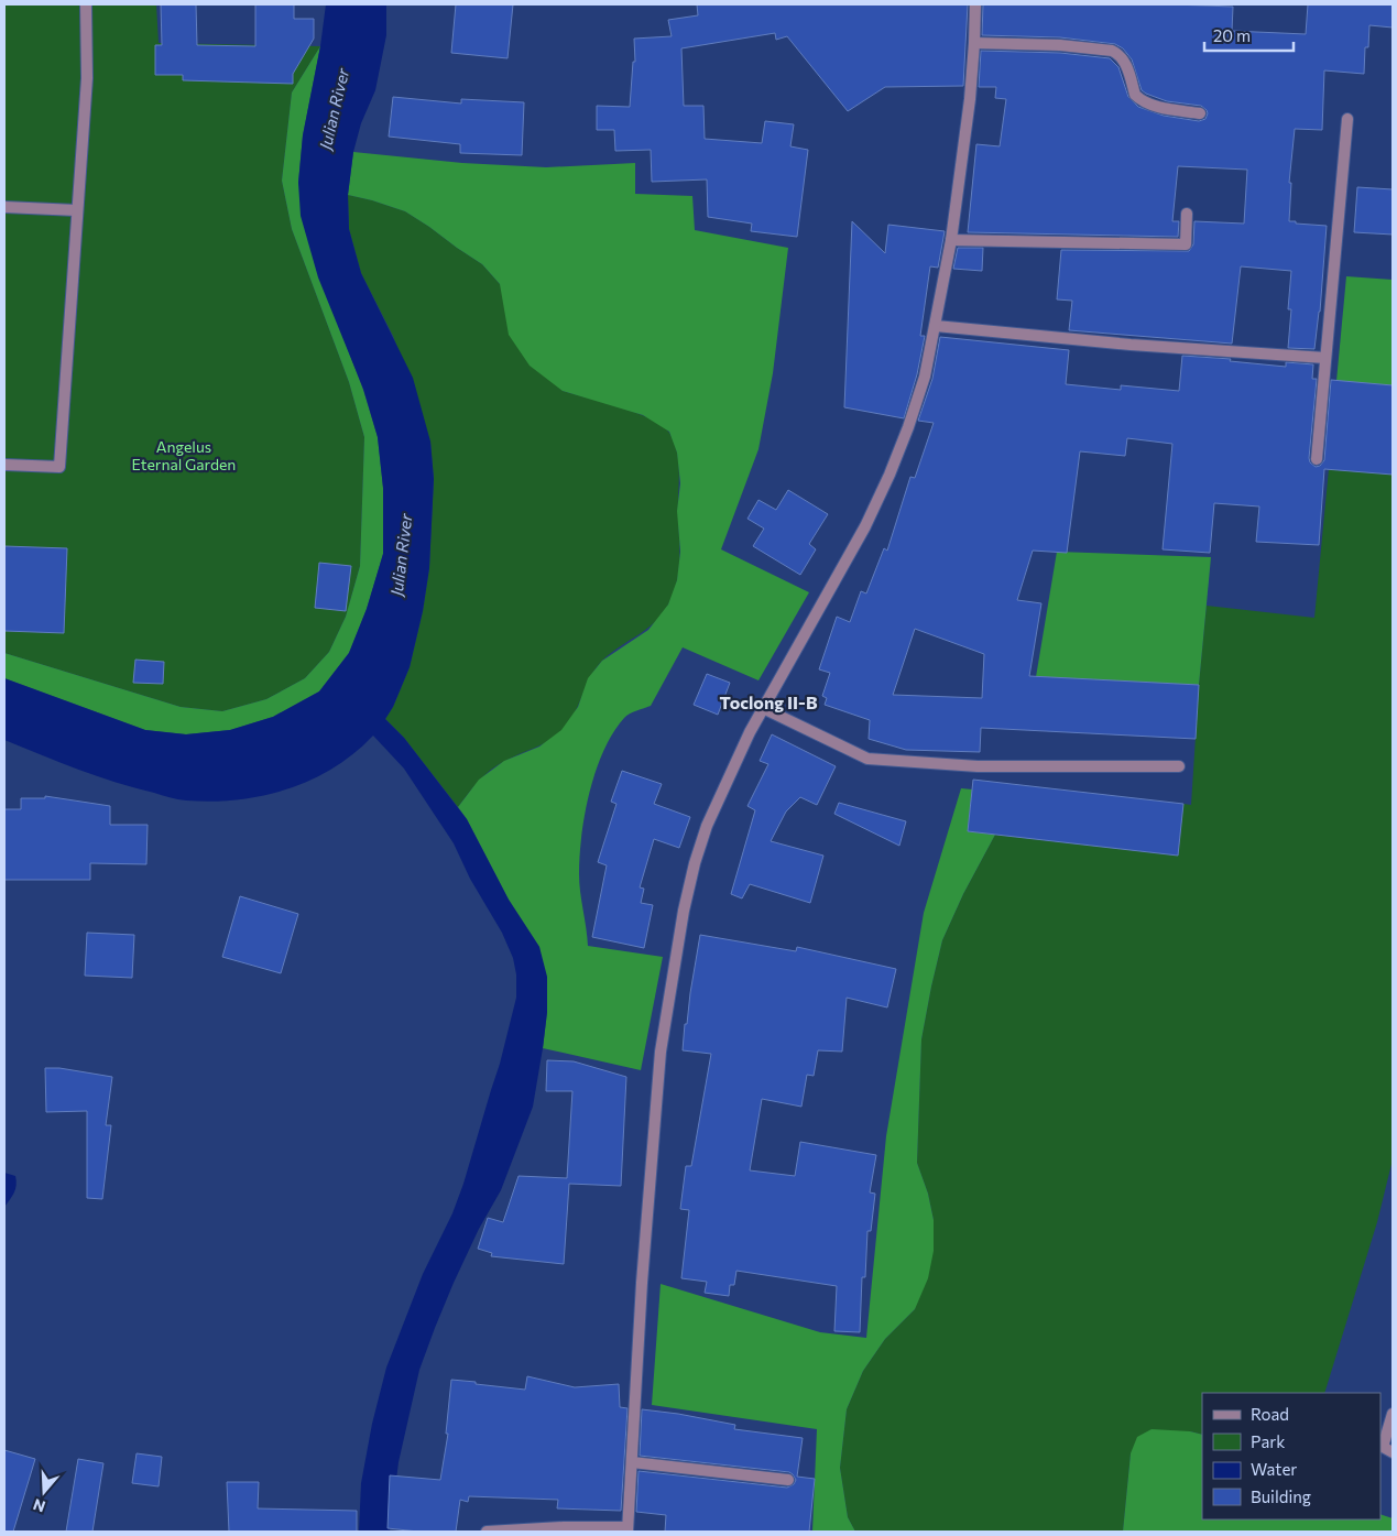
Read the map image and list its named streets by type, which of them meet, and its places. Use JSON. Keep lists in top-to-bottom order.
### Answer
{
  "districts": ["Toclong II-B"],
  "water": ["Julian River"],
  "parks": ["Angelus Eternal Garden"],
  "legend": [
    "Road",
    "Park",
    "Water",
    "Building"
  ],
  "scale_bar": "20 m",
  "north": "bottom"
}
